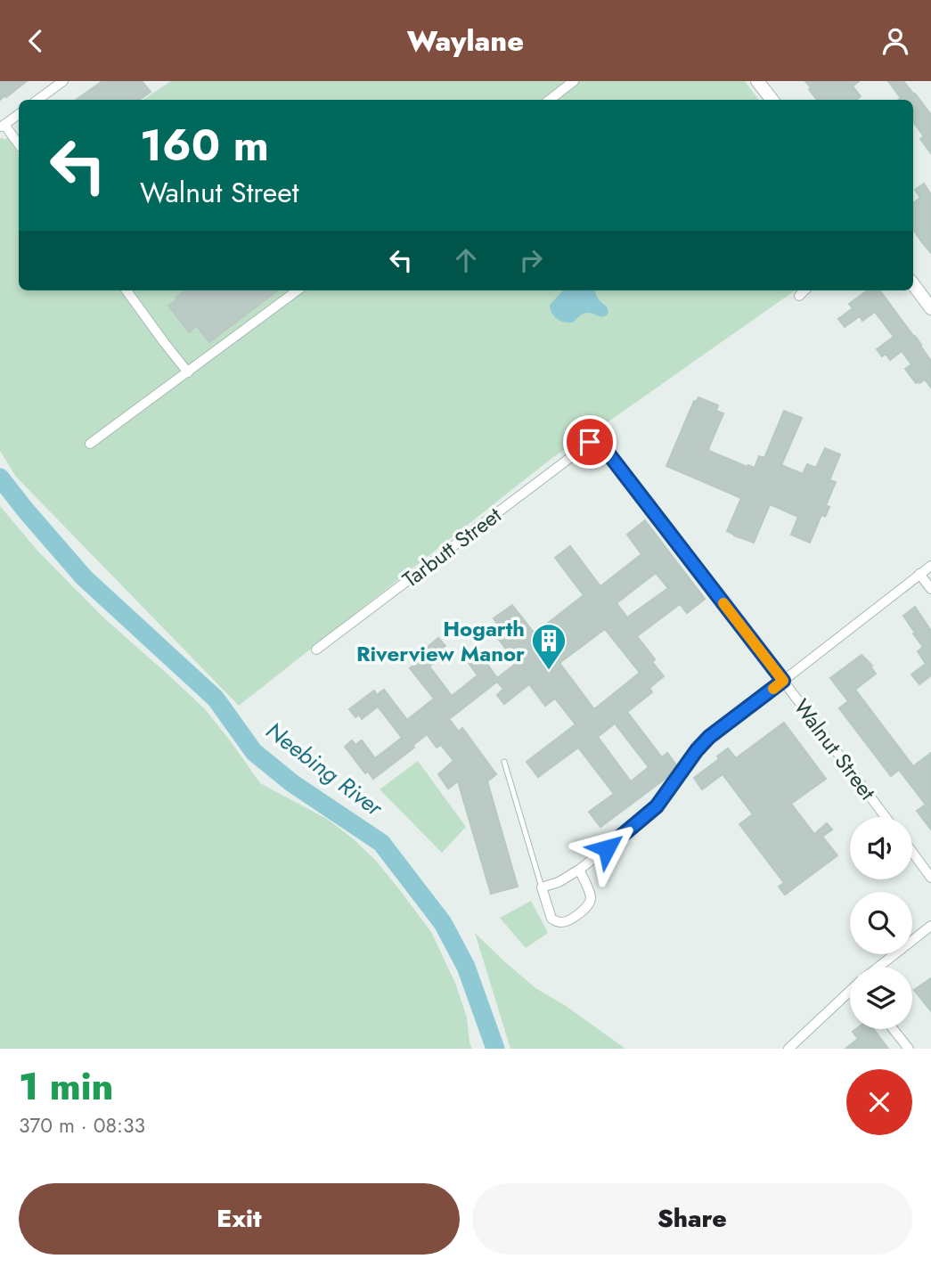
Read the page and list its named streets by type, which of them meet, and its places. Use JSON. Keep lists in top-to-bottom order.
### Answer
{
  "streets": {
    "street": ["Tarbutt Street", "Walnut Street"]
  },
  "crossings": [
    ["Tarbutt Street", "Walnut Street"]
  ],
  "water": ["Neebing River"],
  "places": {
    "building": ["Hogarth Riverview Manor"]
  },
  "page": {
    "header": "Waylane",
    "turn": ["160 m", "Walnut Street"],
    "heading": ["1 min", "370 m · 08:33"],
    "buttons": ["Exit", "Share"]
  }
}
